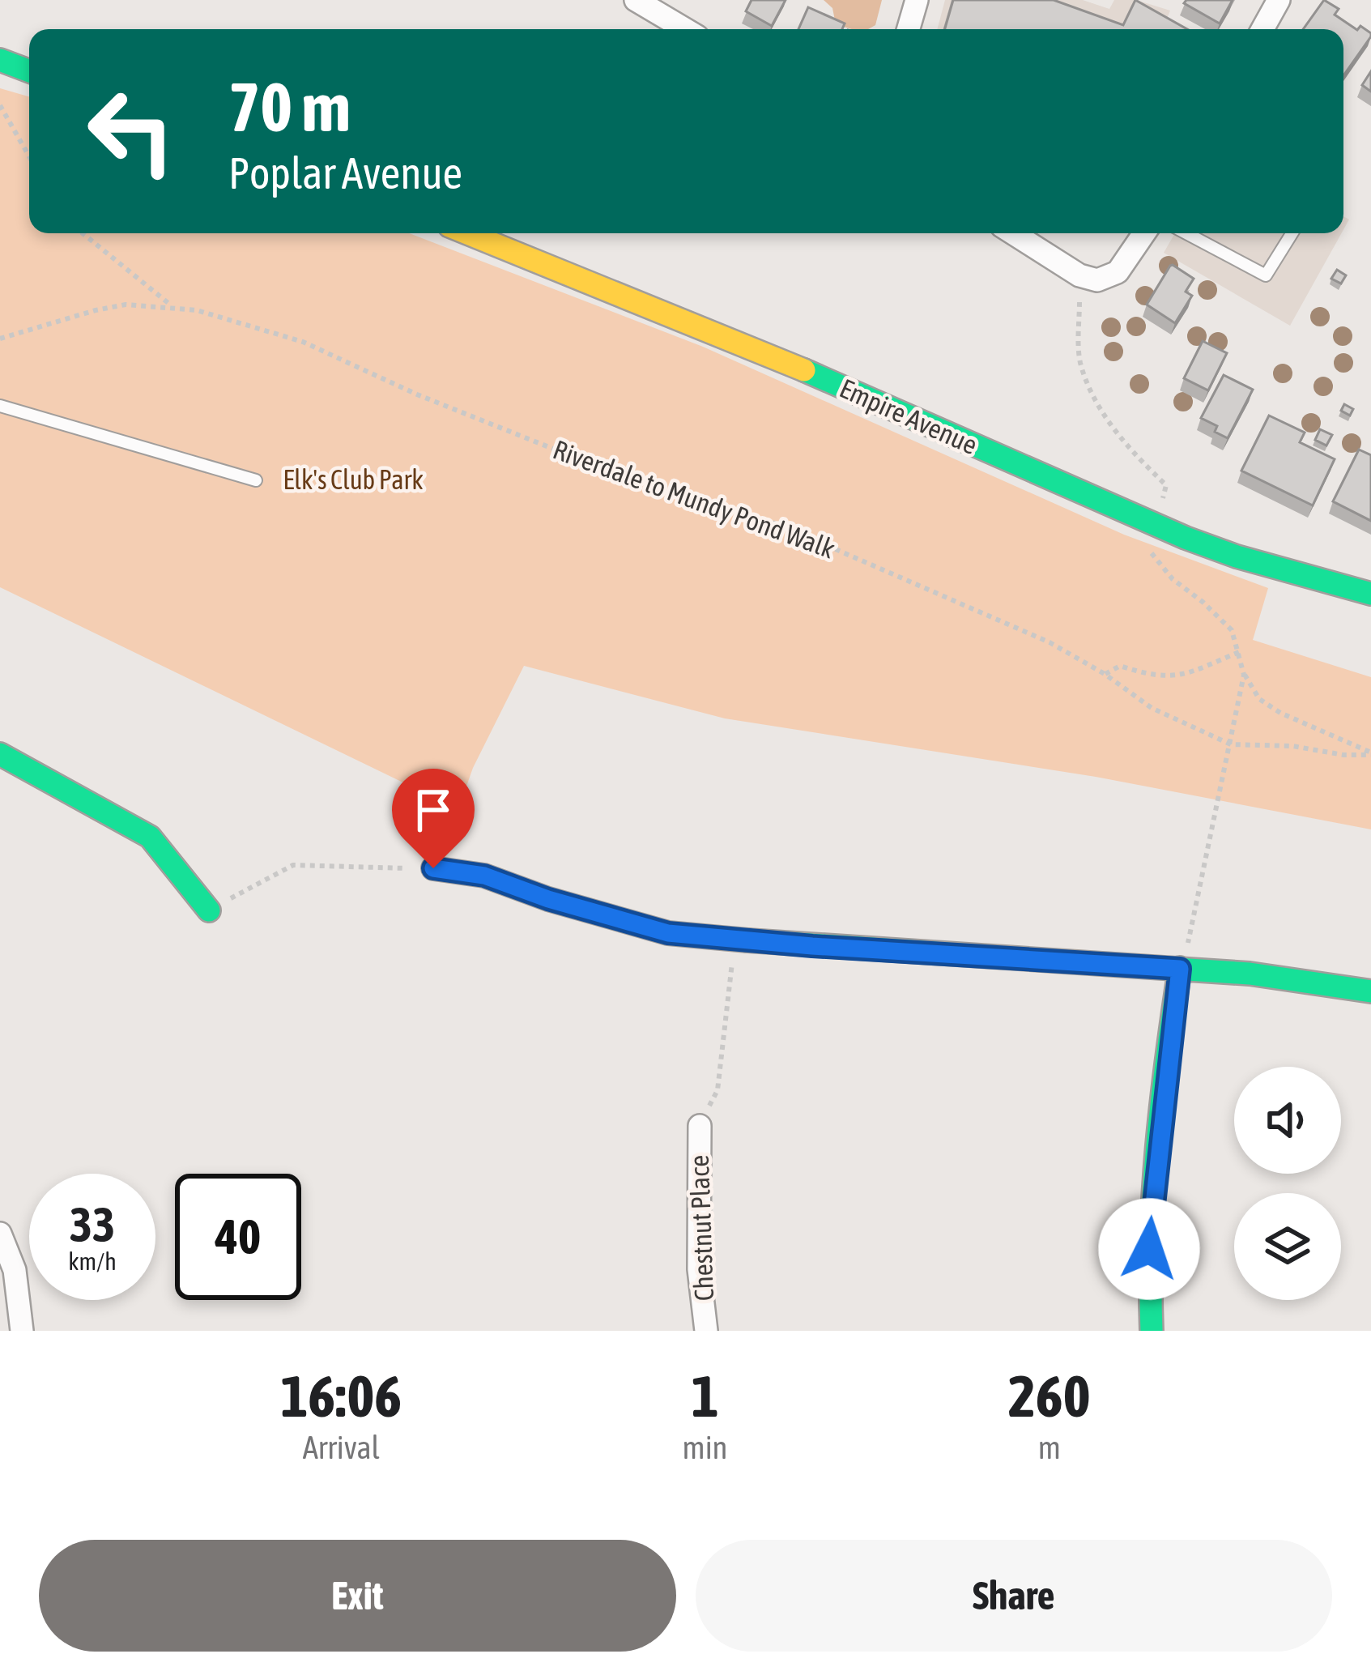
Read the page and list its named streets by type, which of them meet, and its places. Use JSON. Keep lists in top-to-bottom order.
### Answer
{
  "streets": {
    "street": ["Empire Avenue", "Chestnut Place"],
    "path": ["Riverdale to Mundy Pond Walk"]
  },
  "parks": ["Elk's Club Park"],
  "page": {
    "turn": ["70 m", "Poplar Avenue"],
    "speed": "33 km/h",
    "limit": "40",
    "eta": [
      "16:06",
      "Arrival",
      "1",
      "min",
      "260",
      "m"
    ],
    "buttons": ["Exit", "Share"]
  }
}
